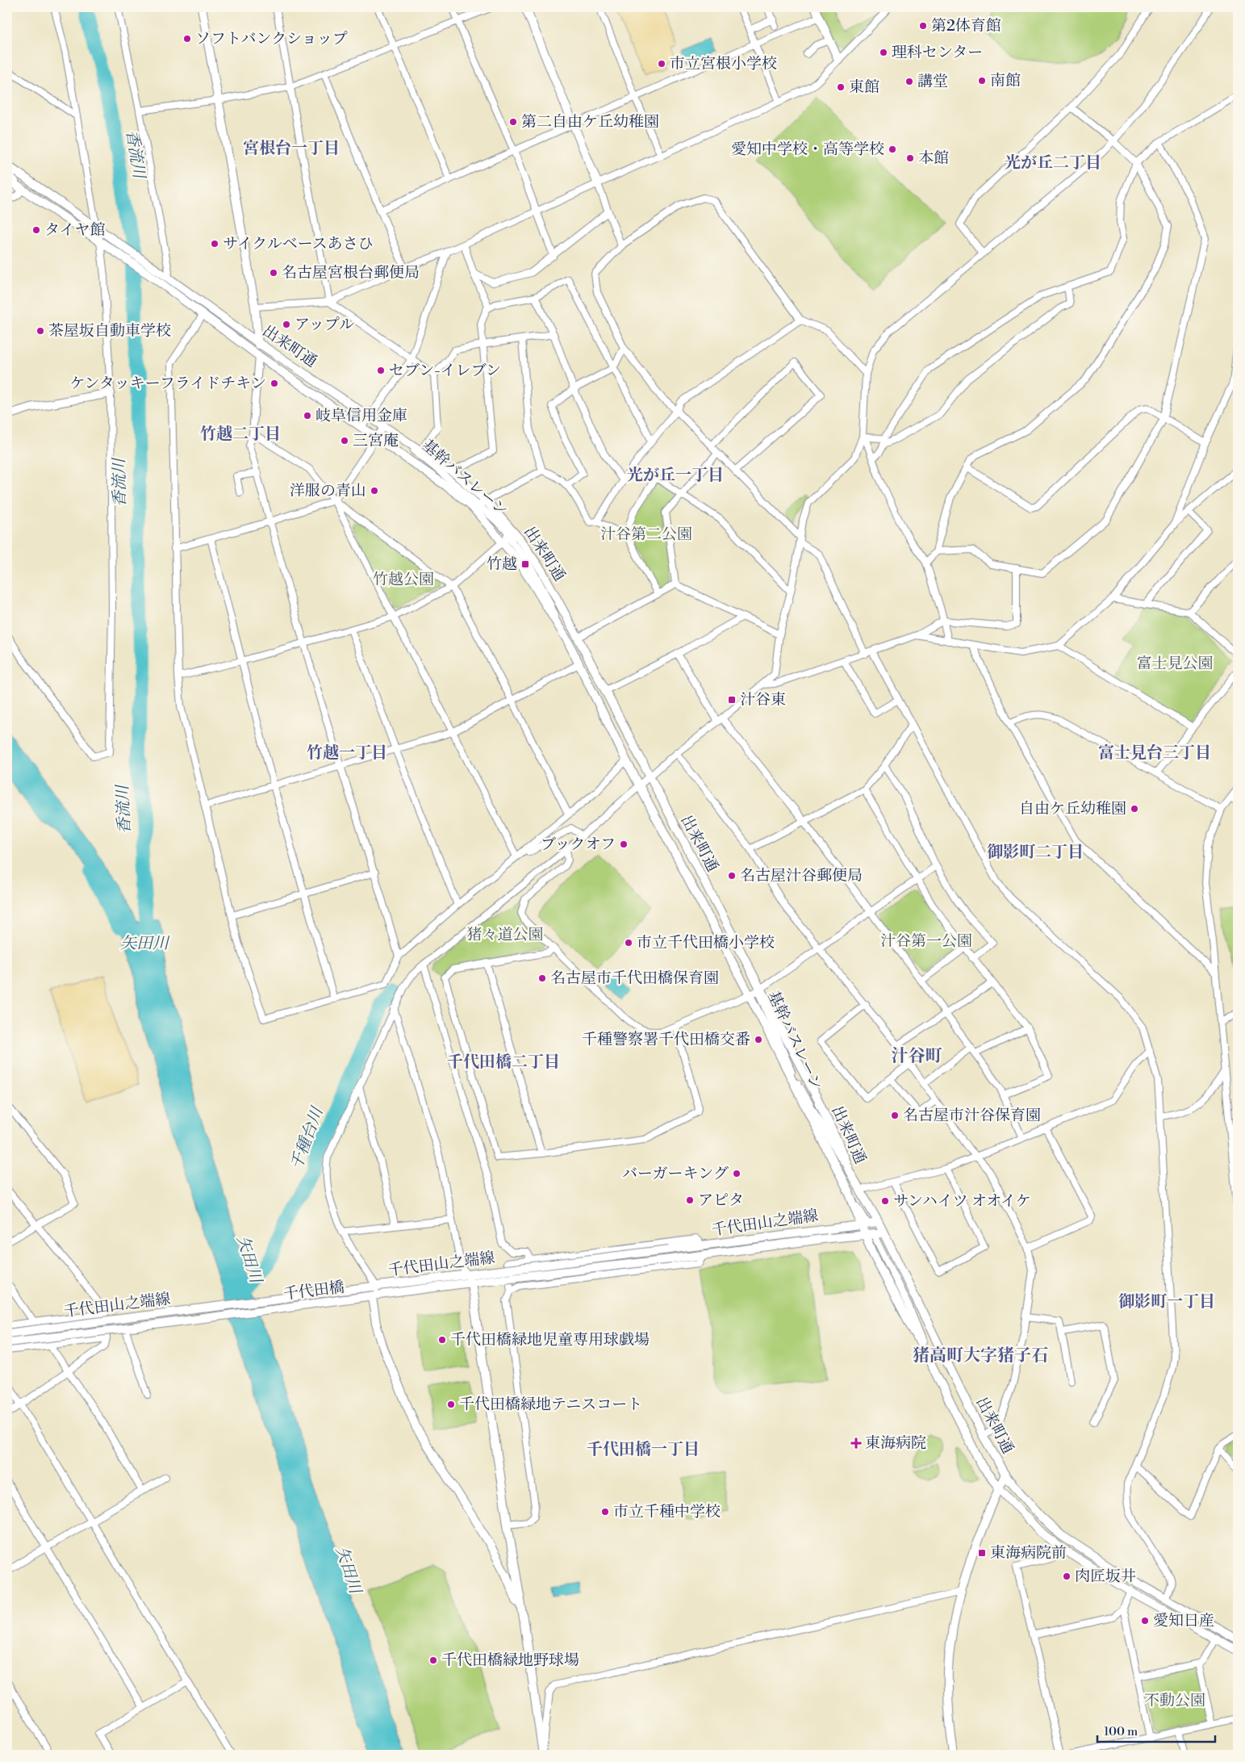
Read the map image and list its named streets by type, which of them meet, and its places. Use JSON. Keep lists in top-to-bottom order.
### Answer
{
  "streets": {
    "main road": ["出来町通", "千代田山之端線", "千代田橋"],
    "street": ["基幹バスレーン"]
  },
  "crossings": [
    ["出来町通", "基幹バスレーン"],
    ["出来町通", "千代田山之端線"],
    ["千代田山之端線", "千代田橋"]
  ],
  "districts": [
    "宮根台一丁目",
    "光が丘二丁目",
    "竹越二丁目",
    "光が丘一丁目",
    "竹越一丁目",
    "富士見台三丁目",
    "御影町二丁目",
    "汁谷町",
    "千代田橋二丁目",
    "御影町一丁目",
    "猪高町大字猪子石",
    "千代田橋一丁目"
  ],
  "water": ["香流川", "矢田川", "千種台川"],
  "parks": [
    "汁谷第二公園",
    "竹越公園",
    "富士見公園",
    "猪々道公園",
    "汁谷第一公園",
    "不動公園"
  ],
  "places": {
    "other": [
      "第2体育館",
      "ソフトバンクショップ",
      "理科センター",
      "市立宮根小学校",
      "南館",
      "講堂",
      "東館",
      "第二自由ケ丘幼稚園",
      "愛知中学校・高等学校",
      "本館",
      "タイヤ館",
      "サイクルベースあさひ",
      "名古屋宮根台郵便局",
      "アップル",
      "茶屋坂自動車学校",
      "セブン-イレブン",
      "ケンタッキーフライドチキン",
      "岐阜信用金庫",
      "三宮庵",
      "洋服の青山",
      "自由ケ丘幼稚園",
      "ブックオフ",
      "名古屋汁谷郵便局",
      "市立千代田橋小学校",
      "名古屋市千代田橋保育園",
      "千種警察署千代田橋交番",
      "名古屋市汁谷保育園",
      "バーガーキング",
      "アピタ",
      "サンハイツ オオイケ",
      "千代田橋緑地児童専用球戯場",
      "千代田橋緑地テニスコート",
      "市立千種中学校",
      "肉匠坂井",
      "愛知日産",
      "千代田橋緑地野球場"
    ],
    "transit": ["竹越", "汁谷東", "東海病院前"],
    "health": ["東海病院"]
  },
  "scale_bar": "100 m"
}
